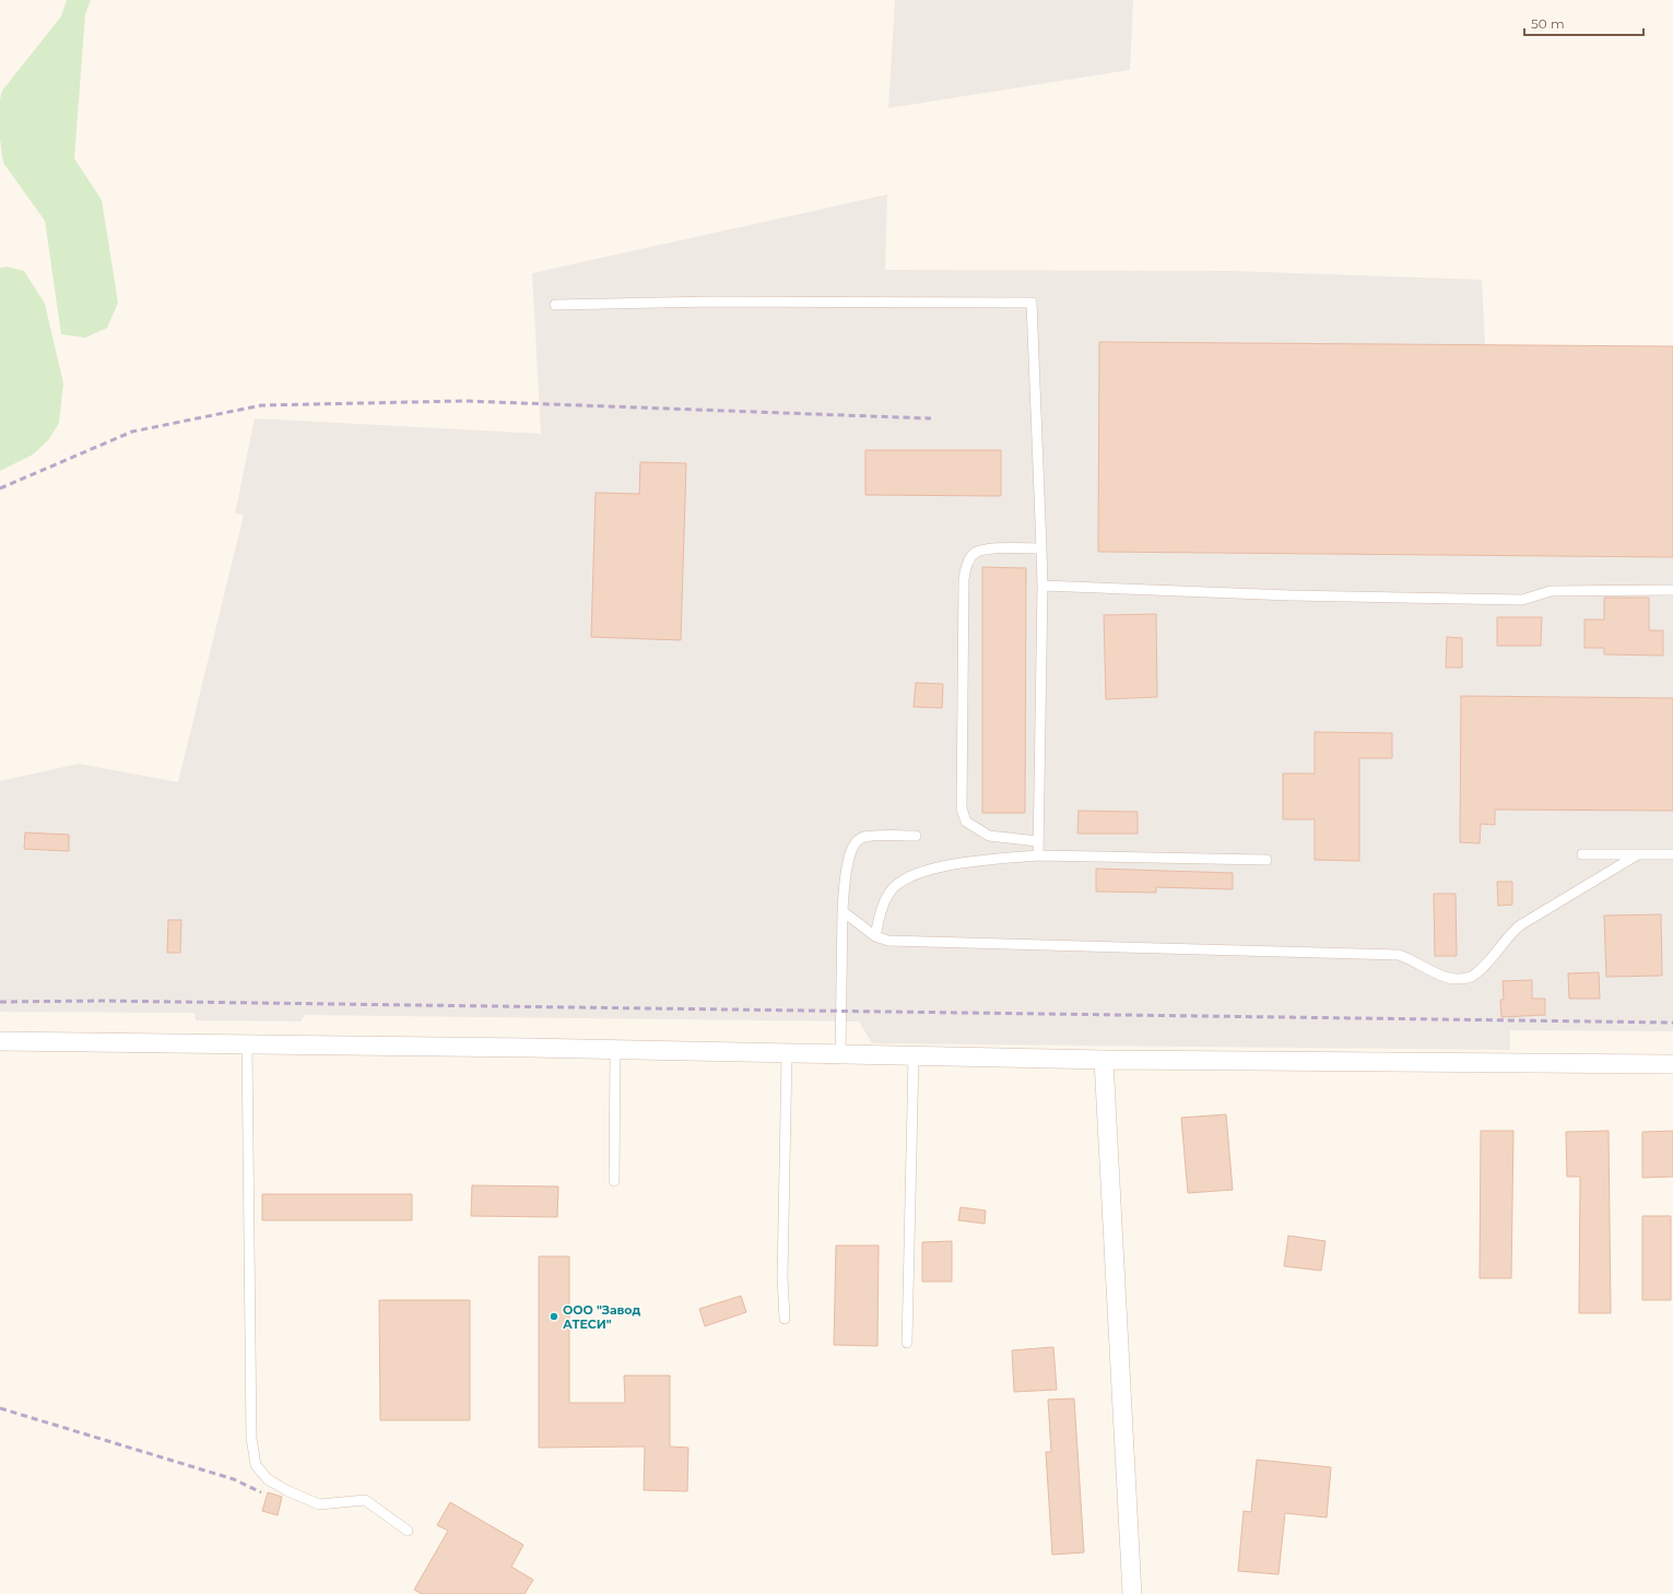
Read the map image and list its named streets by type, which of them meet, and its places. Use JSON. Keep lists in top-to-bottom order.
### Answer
{
  "places": ["ООО \"Завод АТЕСИ\""],
  "scale_bar": "50 m"
}
